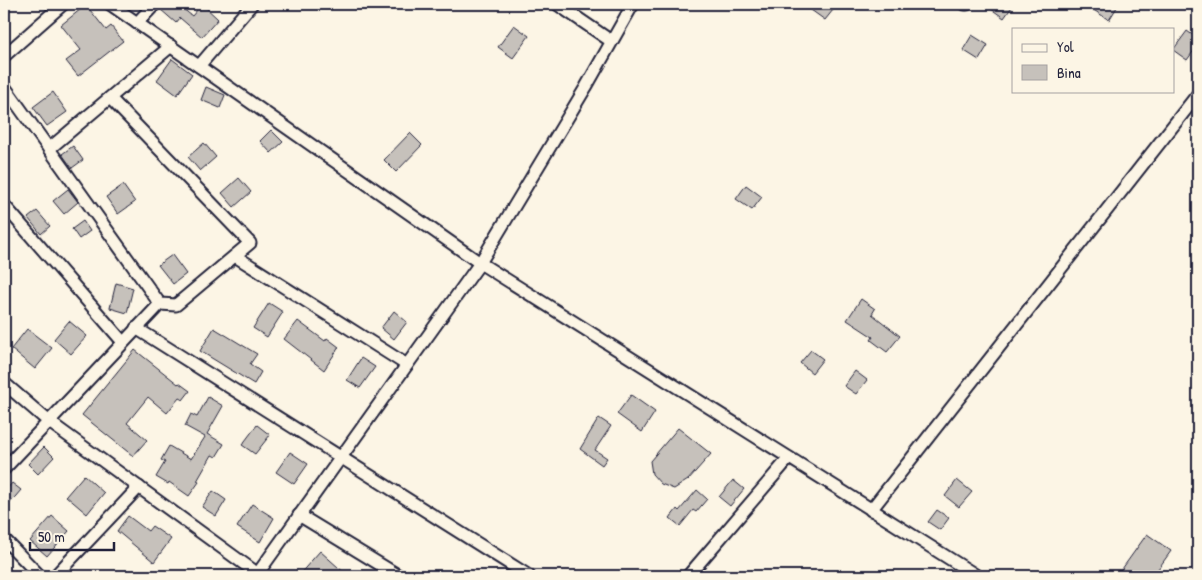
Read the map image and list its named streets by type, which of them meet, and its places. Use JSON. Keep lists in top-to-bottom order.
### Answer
{
  "legend": ["Yol", "Bina"],
  "scale_bar": "50 m"
}
